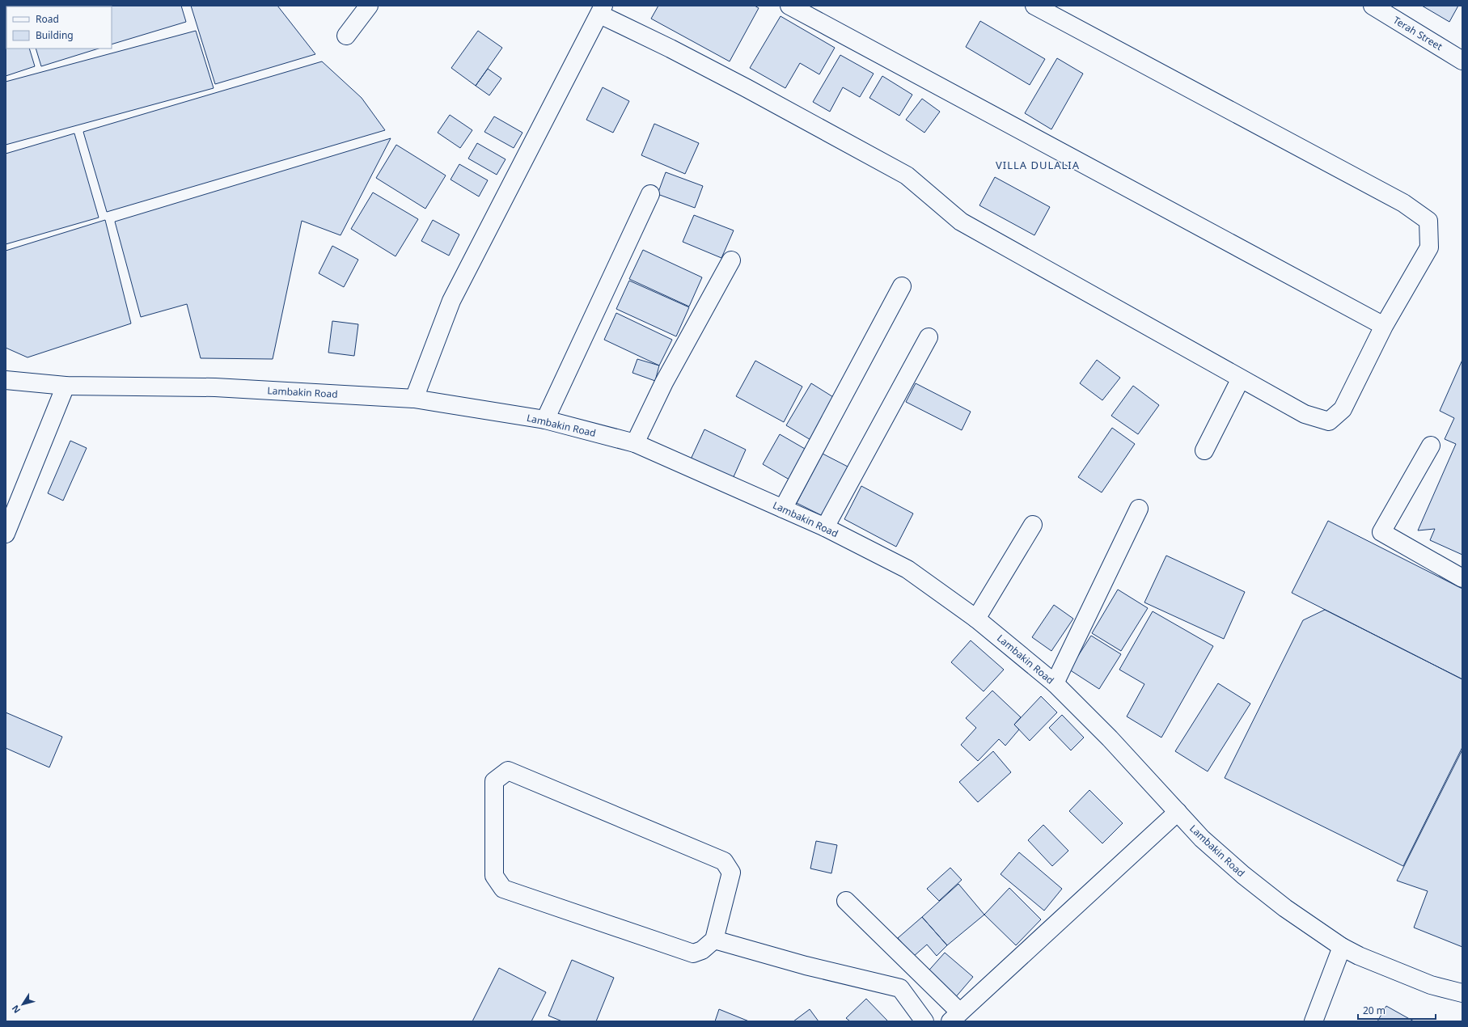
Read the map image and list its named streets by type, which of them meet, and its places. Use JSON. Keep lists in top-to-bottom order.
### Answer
{
  "streets": {
    "main road": ["Terah Street", "Lambakin Road"]
  },
  "districts": ["VILLA DULALIA"],
  "legend": ["Road", "Building"],
  "scale_bar": "20 m",
  "north": "bottom left"
}
